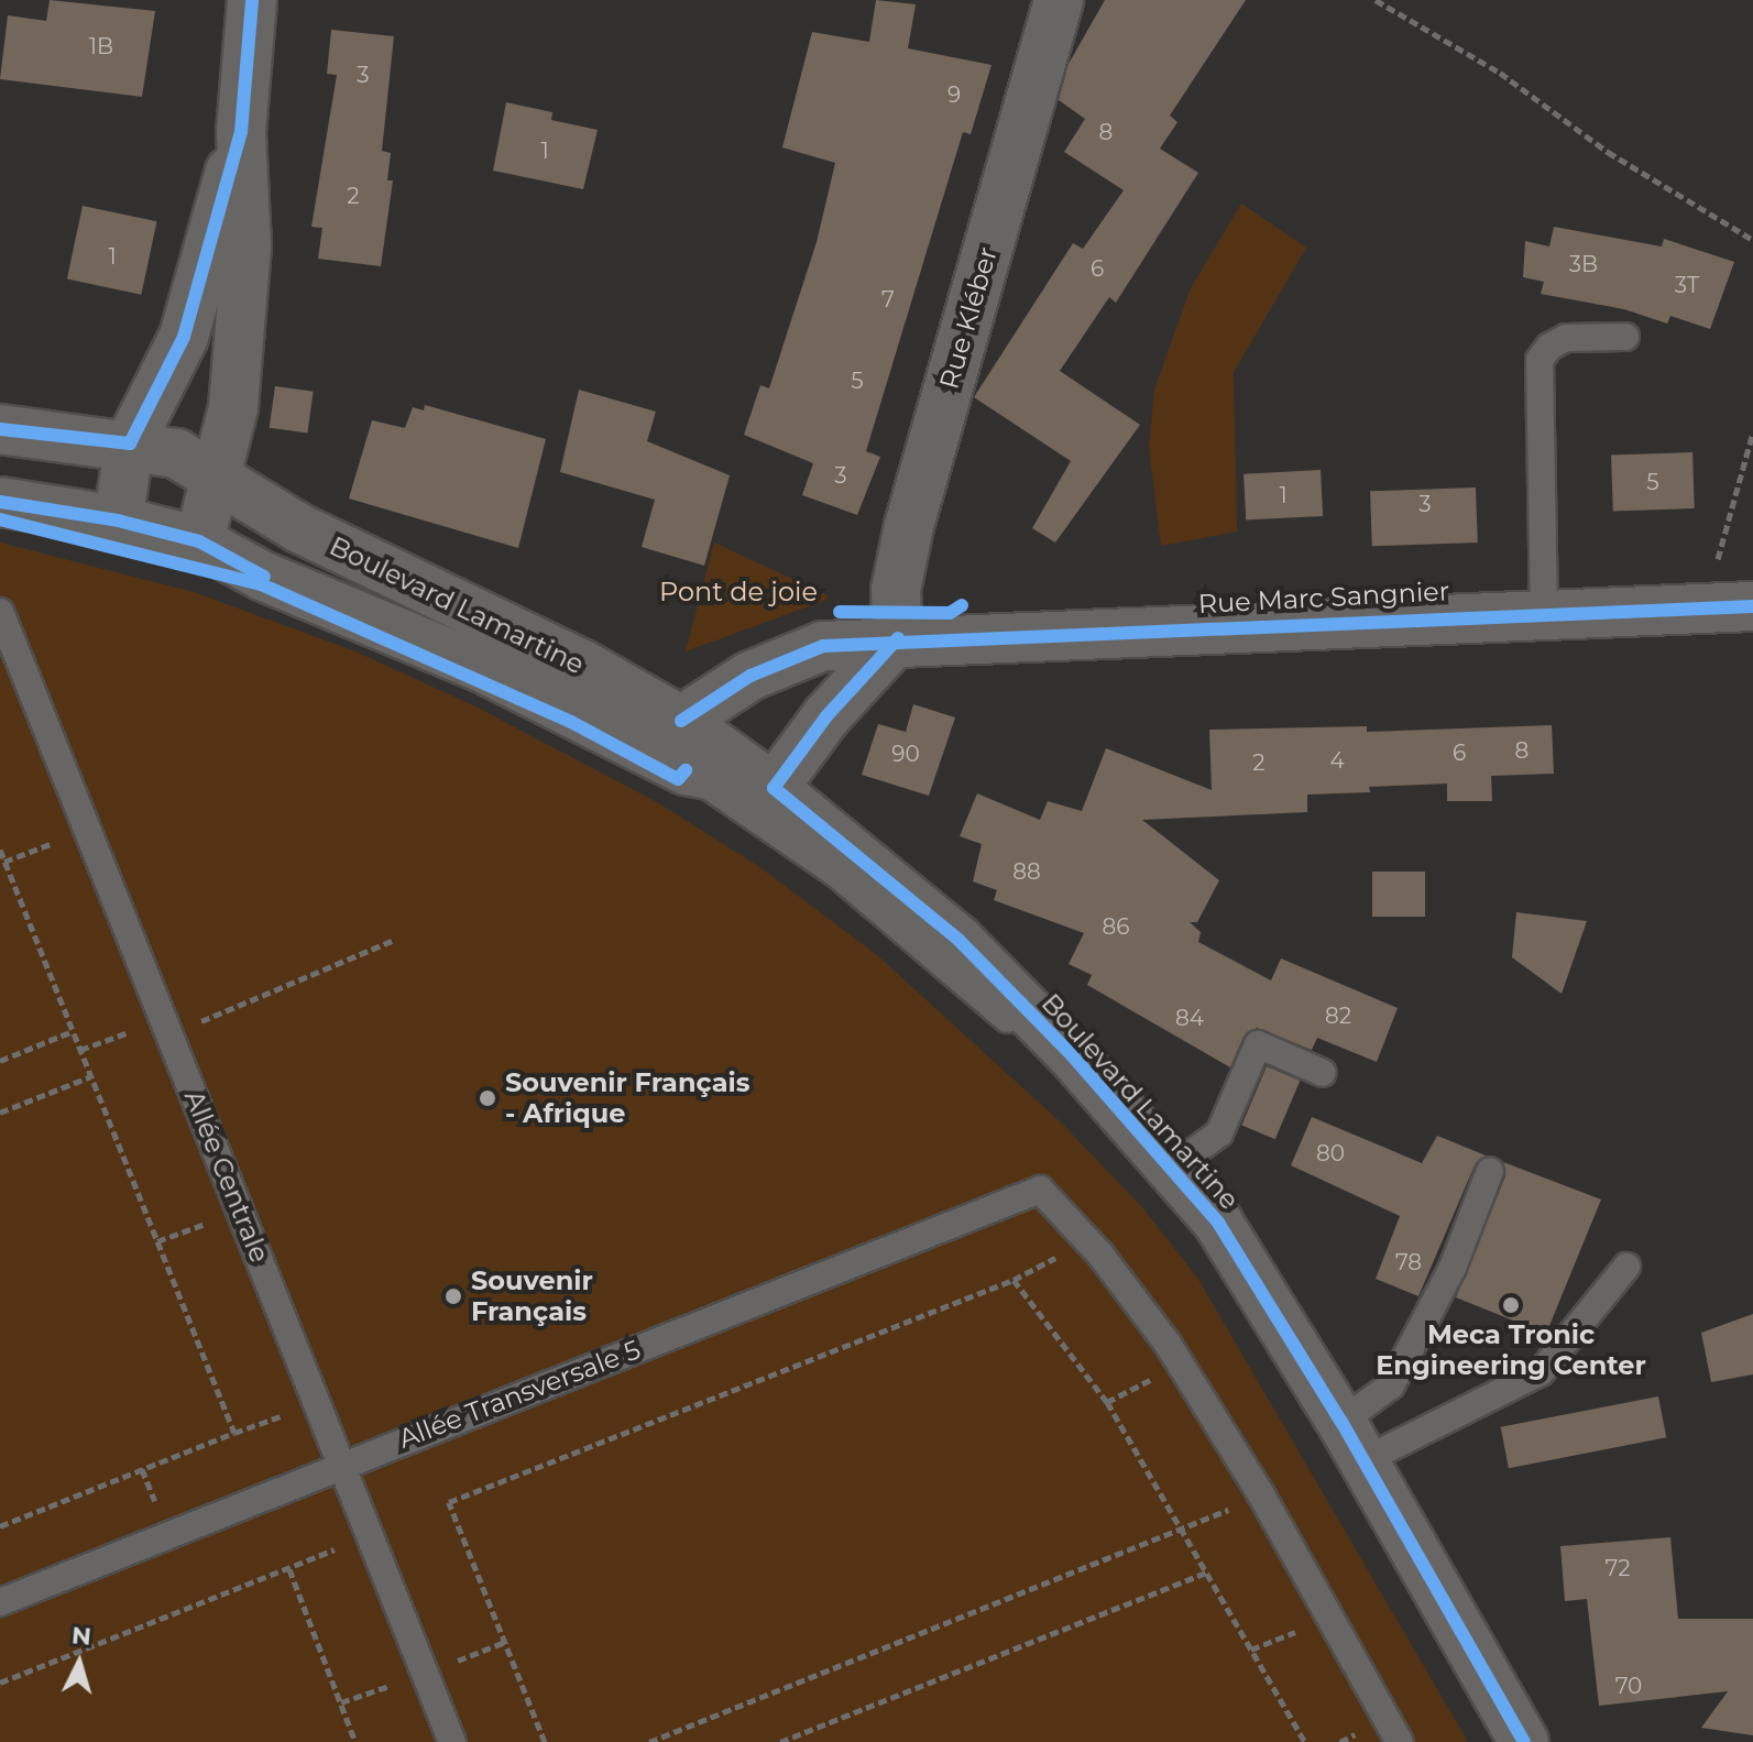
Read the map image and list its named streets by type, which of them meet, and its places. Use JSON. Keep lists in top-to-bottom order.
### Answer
{
  "streets": {
    "street": ["Rue Kléber", "Rue Marc Sangnier", "Boulevard Lamartine"],
    "lane": ["Allée Centrale", "Allée Transversale 5"]
  },
  "crossings": [
    ["Rue Kléber", "Rue Marc Sangnier"],
    ["Rue Marc Sangnier", "Boulevard Lamartine"],
    ["Allée Centrale", "Allée Transversale 5"]
  ],
  "parks": ["Pont de joie"],
  "places": ["Souvenir Français - Afrique", "Souvenir Français", "Meca Tronic Engineering Center"],
  "house_numbers": [
    "1B",
    "3",
    "9",
    "8",
    "1",
    "2",
    "1",
    "3B",
    "6",
    "3T",
    "7",
    "5",
    "3",
    "5",
    "1",
    "3",
    "8",
    "6",
    "90",
    "4",
    "2",
    "88",
    "86",
    "82",
    "84",
    "80",
    "78",
    "72",
    "70"
  ],
  "north": "top"
}
